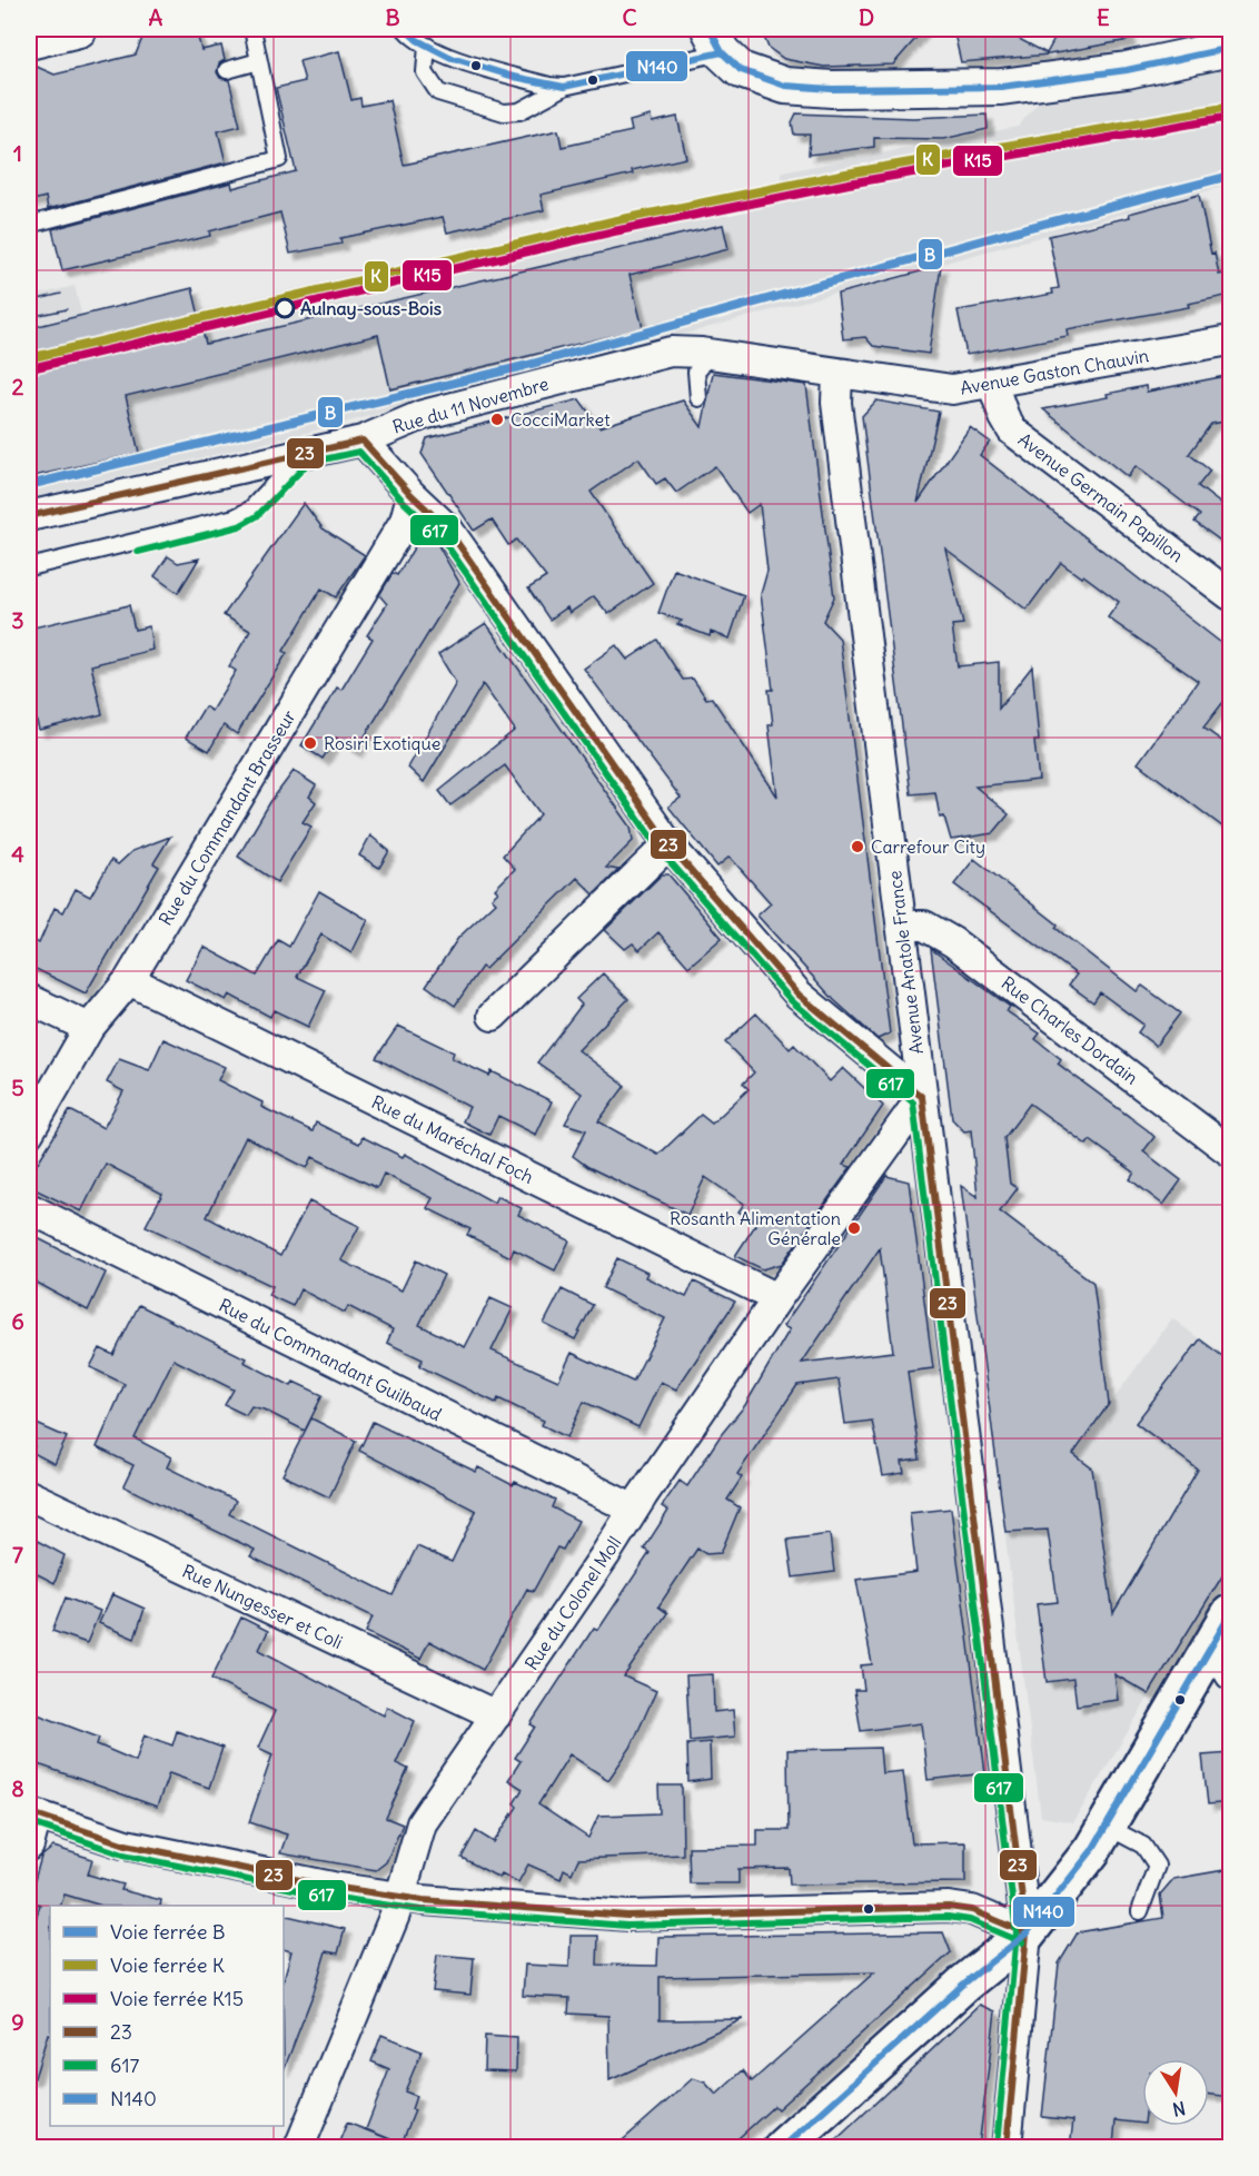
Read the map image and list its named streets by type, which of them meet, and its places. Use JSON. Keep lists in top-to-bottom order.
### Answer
{
  "streets": {
    "street": [
      "Avenue Gaston Chauvin",
      "Rue du 11 Novembre",
      "Avenue Germain Papillon",
      "Rue du Commandant Brasseur",
      "Avenue Anatole France",
      "Rue Charles Dordain",
      "Rue du Maréchal Foch",
      "Rue du Commandant Guilbaud",
      "Rue du Colonel Moll",
      "Rue Nungesser et Coli"
    ]
  },
  "crossings": [
    ["Avenue Gaston Chauvin", "Rue du 11 Novembre"],
    ["Avenue Gaston Chauvin", "Avenue Germain Papillon"],
    ["Avenue Gaston Chauvin", "Avenue Anatole France"],
    ["Rue du 11 Novembre", "Avenue Anatole France"],
    ["Rue du Commandant Brasseur", "Rue du Maréchal Foch"],
    ["Avenue Anatole France", "Rue Charles Dordain"],
    ["Avenue Anatole France", "Rue du Colonel Moll"],
    ["Rue du Maréchal Foch", "Rue du Colonel Moll"],
    ["Rue du Commandant Guilbaud", "Rue du Colonel Moll"],
    ["Rue du Colonel Moll", "Rue Nungesser et Coli"]
  ],
  "places": [
    "Aulnay-sous-Bois",
    "CocciMarket",
    "Rosiri Exotique",
    "Carrefour City",
    "Rosanth Alimentation Générale"
  ],
  "lines": [
    "transit line N140",
    "rail line K",
    "rail line K15",
    "rail line B",
    "transit line 23",
    "transit line 617"
  ],
  "legend": [
    "Voie ferrée B",
    "Voie ferrée K",
    "Voie ferrée K15",
    "23",
    "617",
    "N140"
  ],
  "north": "bottom",
  "grid": {
    "columns": [
      "A",
      "B",
      "C",
      "D",
      "E"
    ],
    "rows": [
      "1",
      "2",
      "3",
      "4",
      "5",
      "6",
      "7",
      "8",
      "9"
    ]
  }
}
